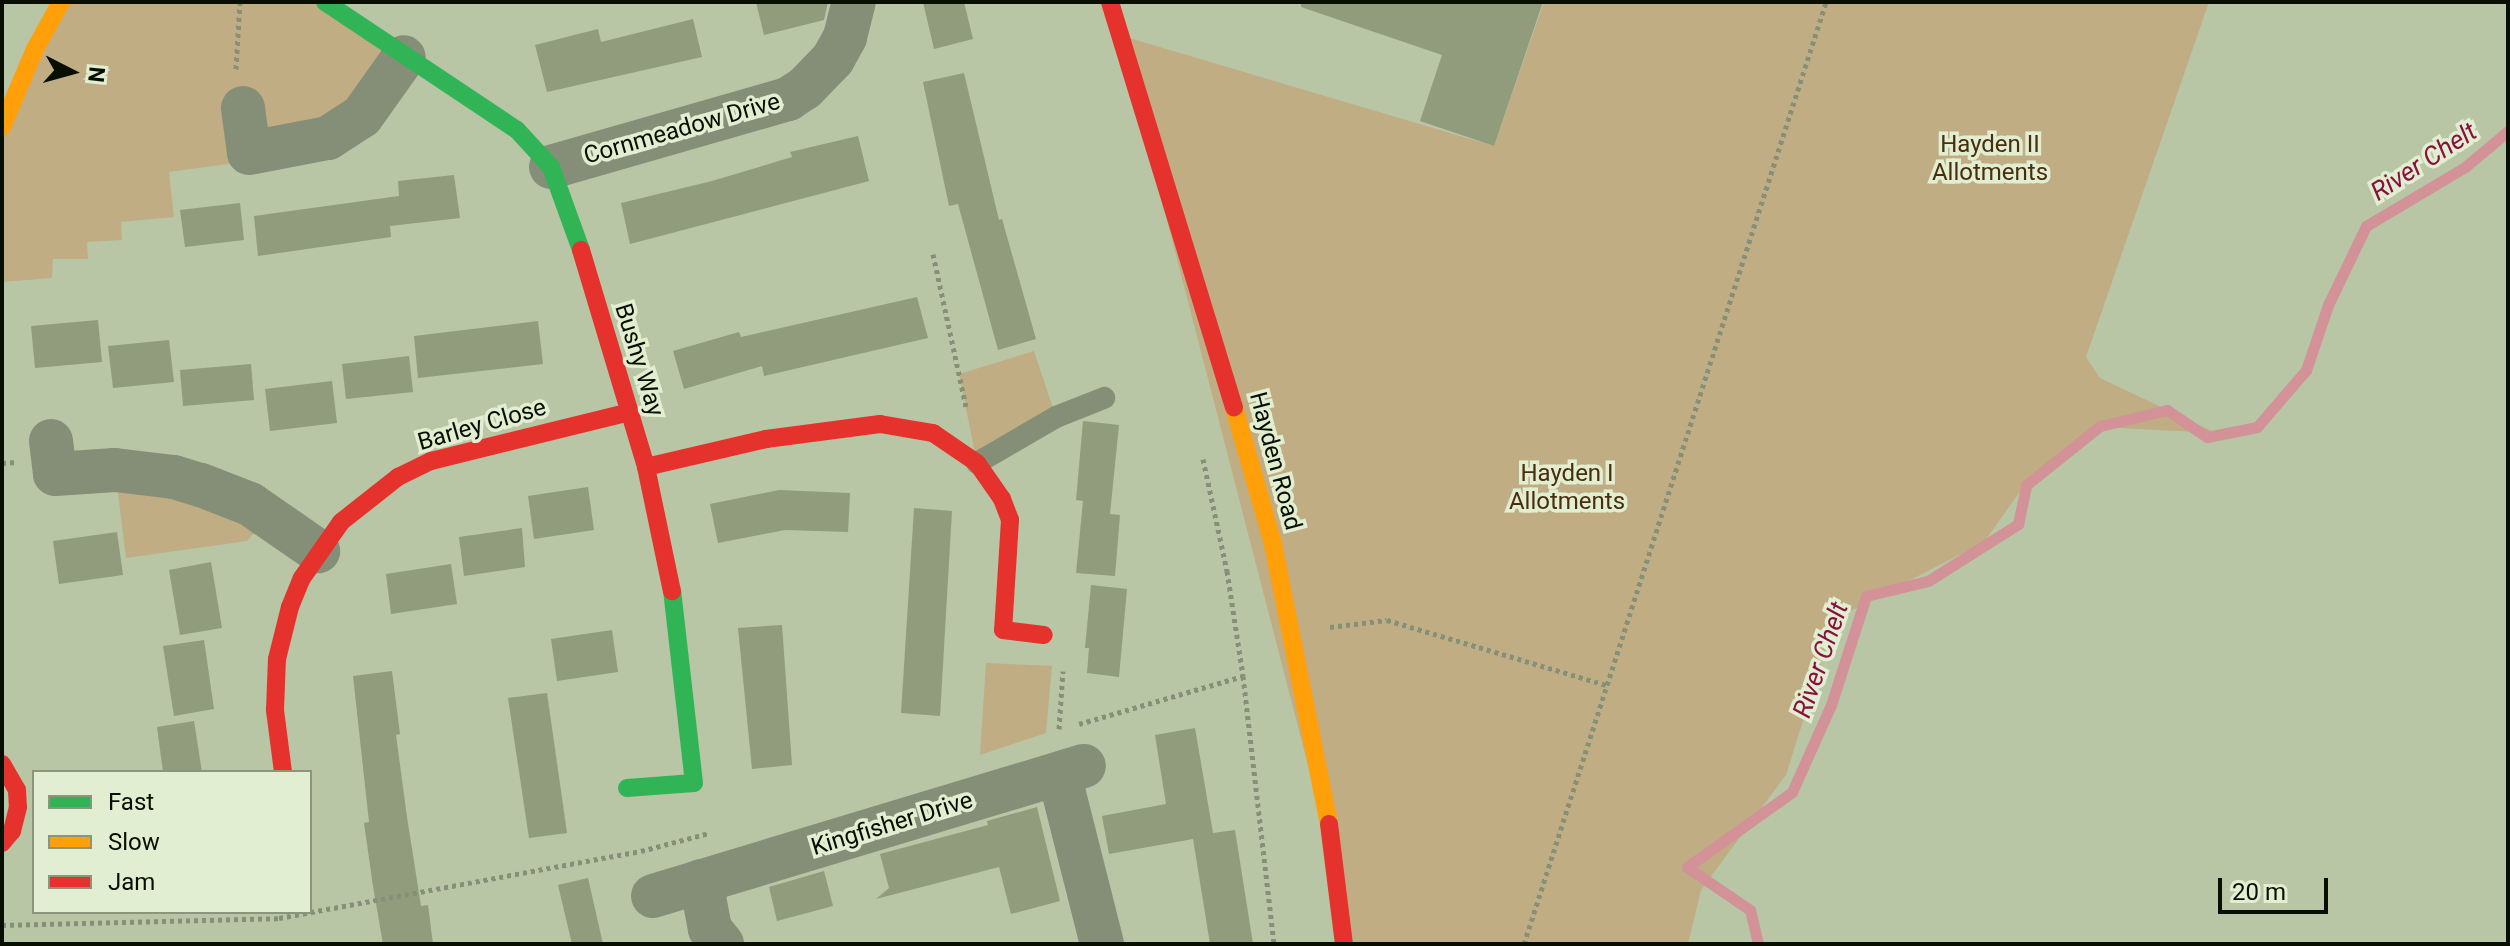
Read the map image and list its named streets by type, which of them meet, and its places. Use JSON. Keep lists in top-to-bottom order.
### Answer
{
  "streets": {
    "street": [
      "Cornmeadow Drive",
      "Bushy Way",
      "Barley Close",
      "Hayden Road",
      "Kingfisher Drive"
    ]
  },
  "crossings": [
    ["Cornmeadow Drive", "Bushy Way"],
    ["Bushy Way", "Barley Close"]
  ],
  "water": ["River Chelt"],
  "parks": ["Hayden II Allotments", "Hayden I Allotments"],
  "legend": ["Fast", "Slow", "Jam"],
  "scale_bar": "20 m",
  "north": "right"
}
